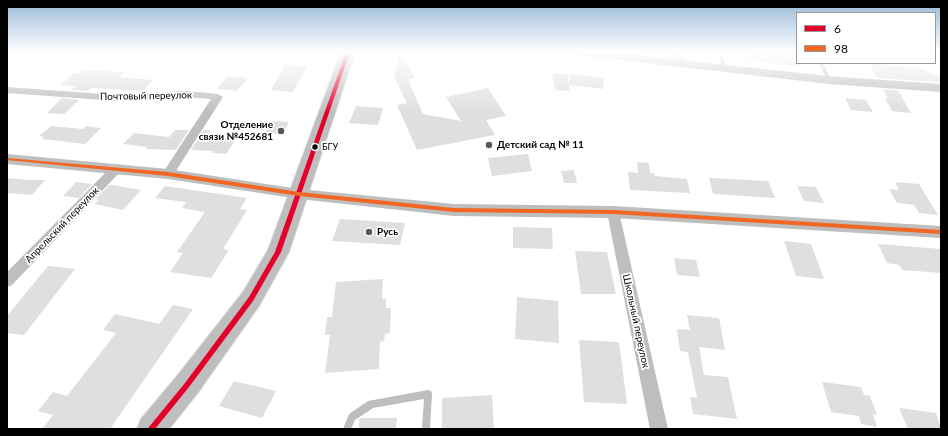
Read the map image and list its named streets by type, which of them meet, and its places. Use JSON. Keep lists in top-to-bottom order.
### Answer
{
  "streets": {
    "street": ["Почтовый переулок", "Апрельский переулок", "Школьный переулок"]
  },
  "places": [
    "Отделение связи №452681",
    "Детский сад № 11",
    "БГУ",
    "Русь"
  ],
  "lines": ["transit line 6", "transit line 98"],
  "legend": ["6", "98"]
}
